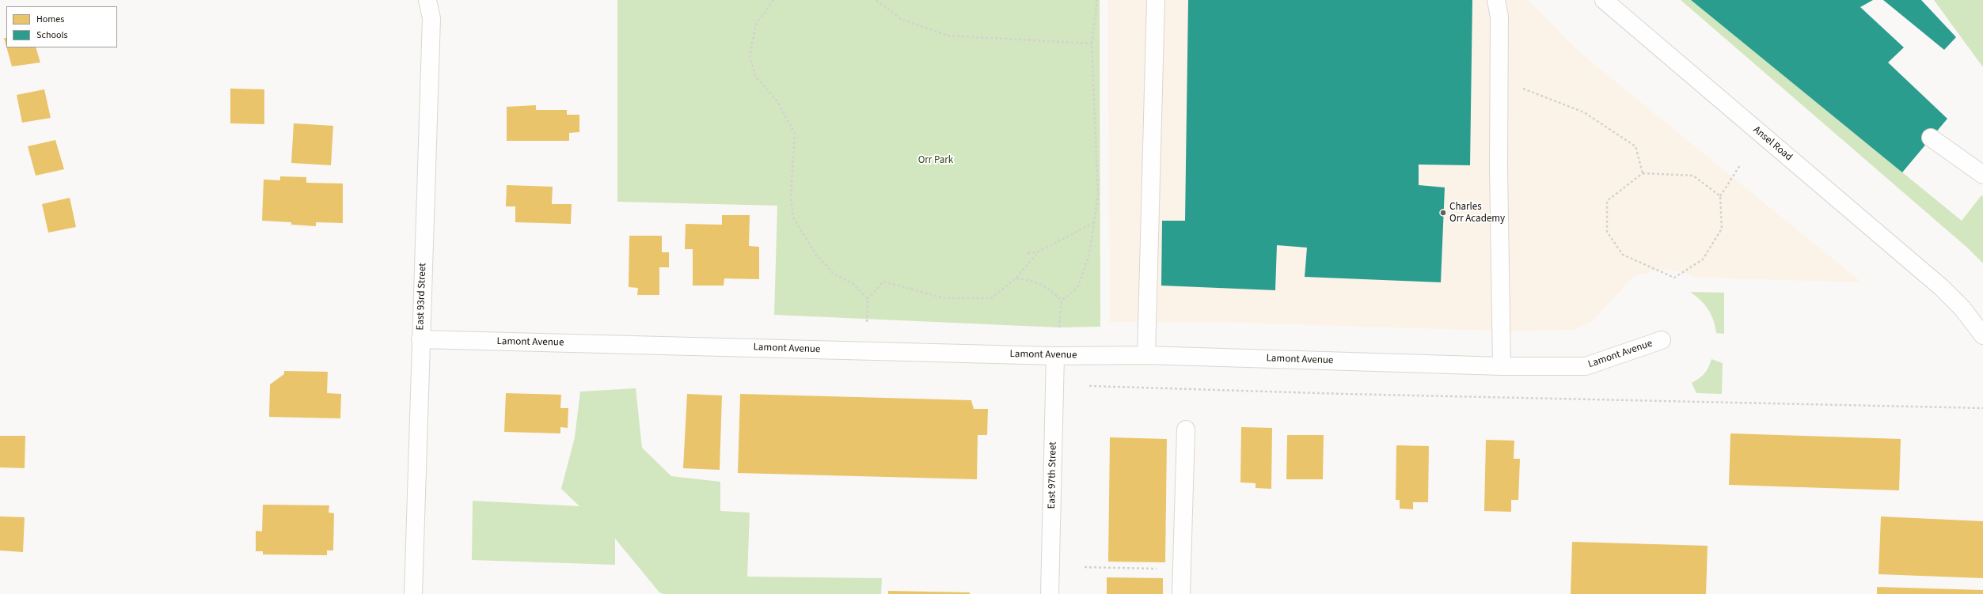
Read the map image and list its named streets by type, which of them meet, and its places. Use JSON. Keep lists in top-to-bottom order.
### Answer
{
  "streets": {
    "street": [
      "Ansel Road",
      "East 93rd Street",
      "Lamont Avenue",
      "East 97th Street"
    ]
  },
  "crossings": [
    ["East 93rd Street", "Lamont Avenue"],
    ["Lamont Avenue", "East 97th Street"]
  ],
  "parks": ["Orr Park"],
  "places": ["Charles Orr Academy"],
  "legend": ["Homes", "Schools"]
}
